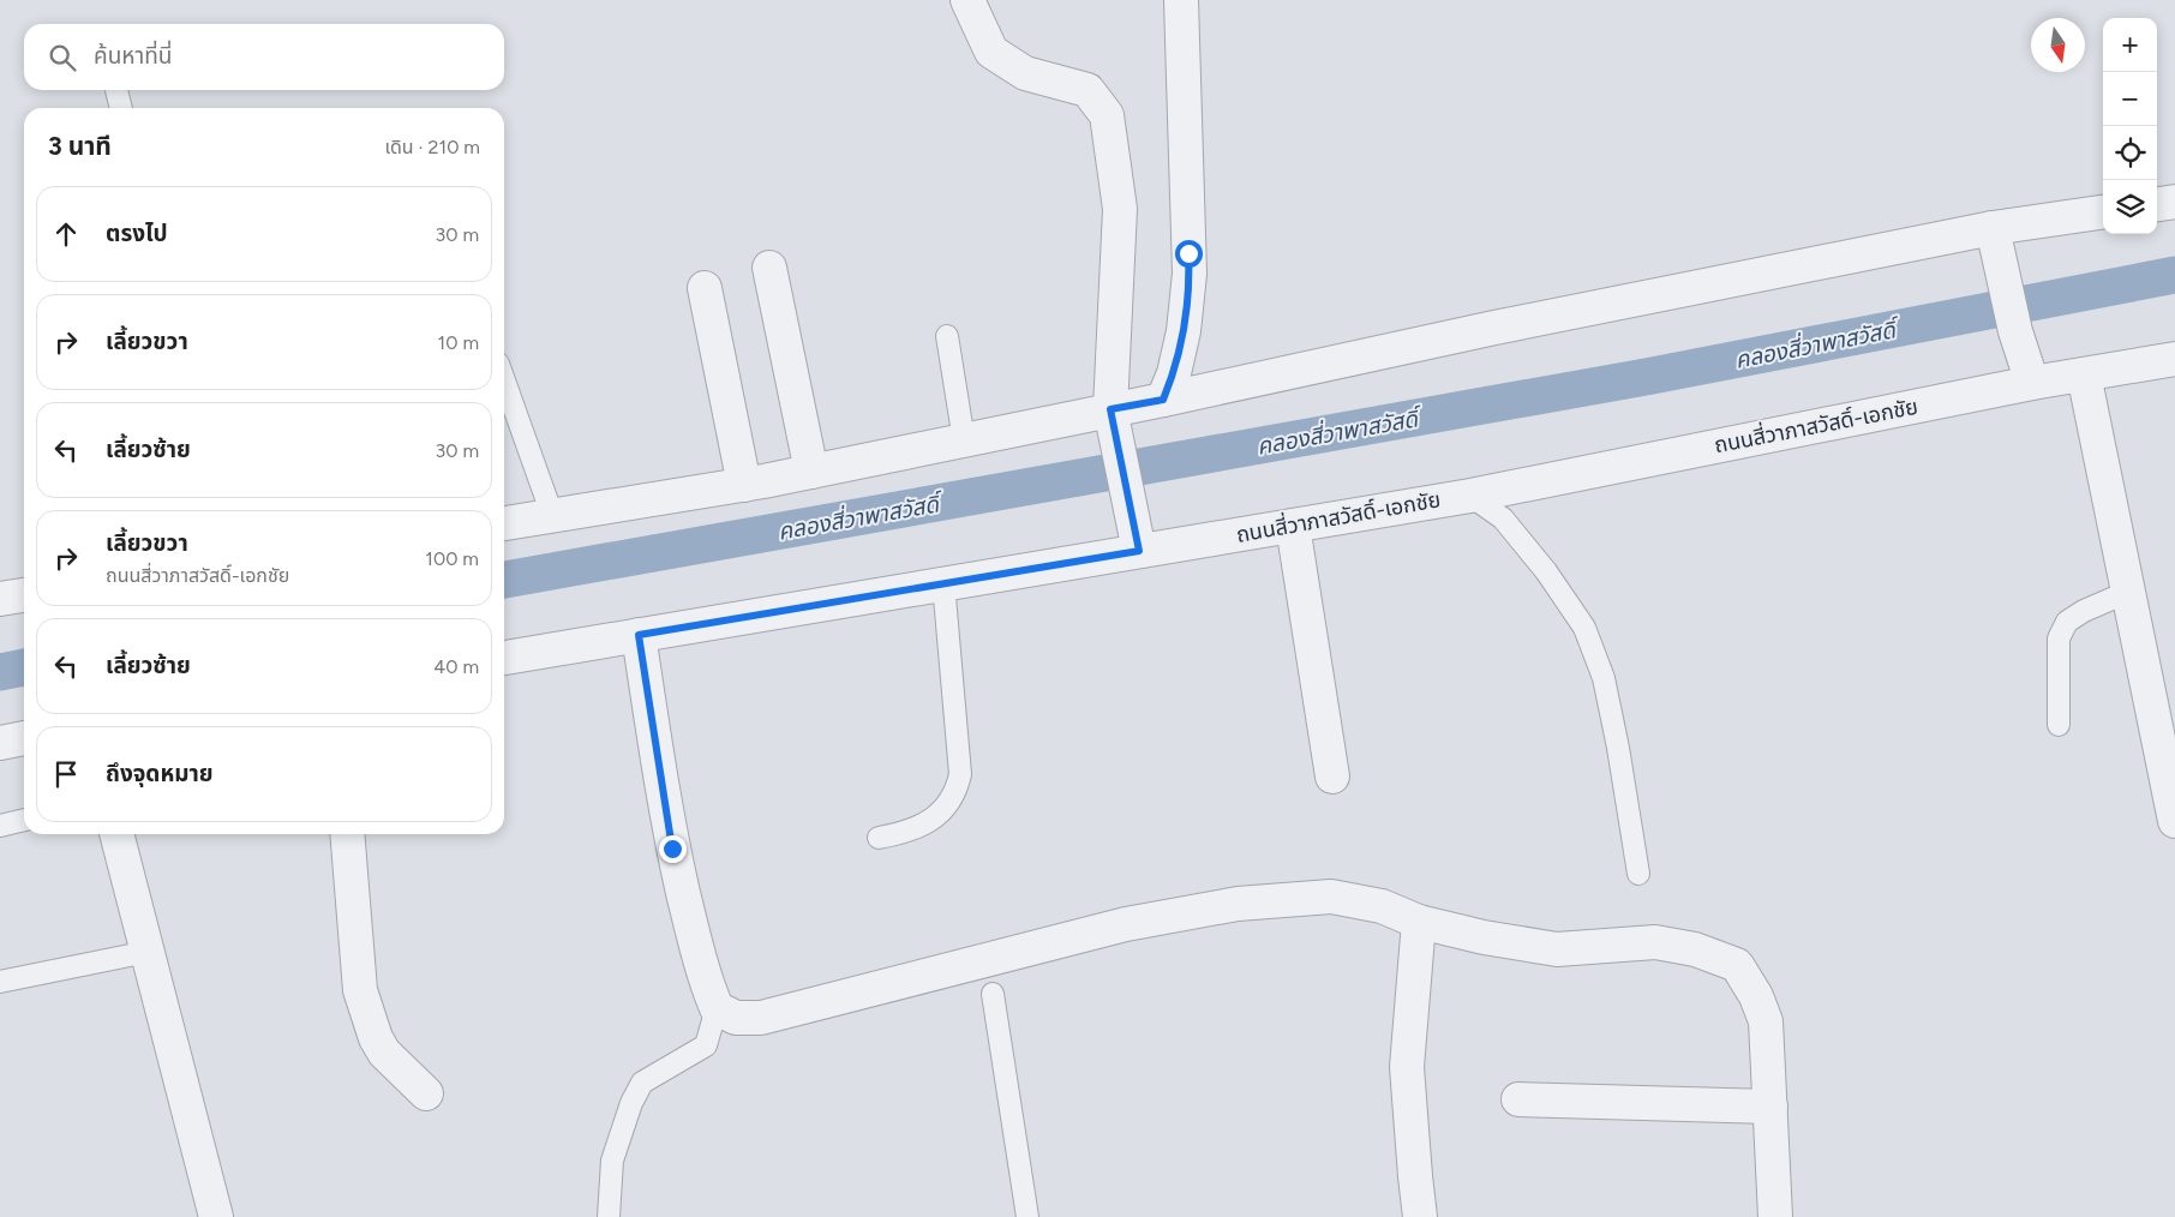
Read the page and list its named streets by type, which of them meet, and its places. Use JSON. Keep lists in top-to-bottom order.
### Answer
{
  "streets": {
    "street": ["ถนนสี่วาภาสวัสดิ์-เอกชัย"]
  },
  "water": ["คลองสี่วาพาสวัสดิ์"],
  "north": "bottom",
  "page": {
    "map_buttons": ["+", "−"],
    "search": "ค้นหาที่นี่",
    "heading": ["3 นาที", "เดิน · 210 m"],
    "list": [
      ["ตรงไป", "30 m"],
      ["เลี้ยวขวา", "10 m"],
      ["เลี้ยวซ้าย", "30 m"],
      ["เลี้ยวขวา", "ถนนสี่วาภาสวัสดิ์-เอกชัย", "100 m"],
      ["เลี้ยวซ้าย", "40 m"],
      "ถึงจุดหมาย"
    ]
  }
}
